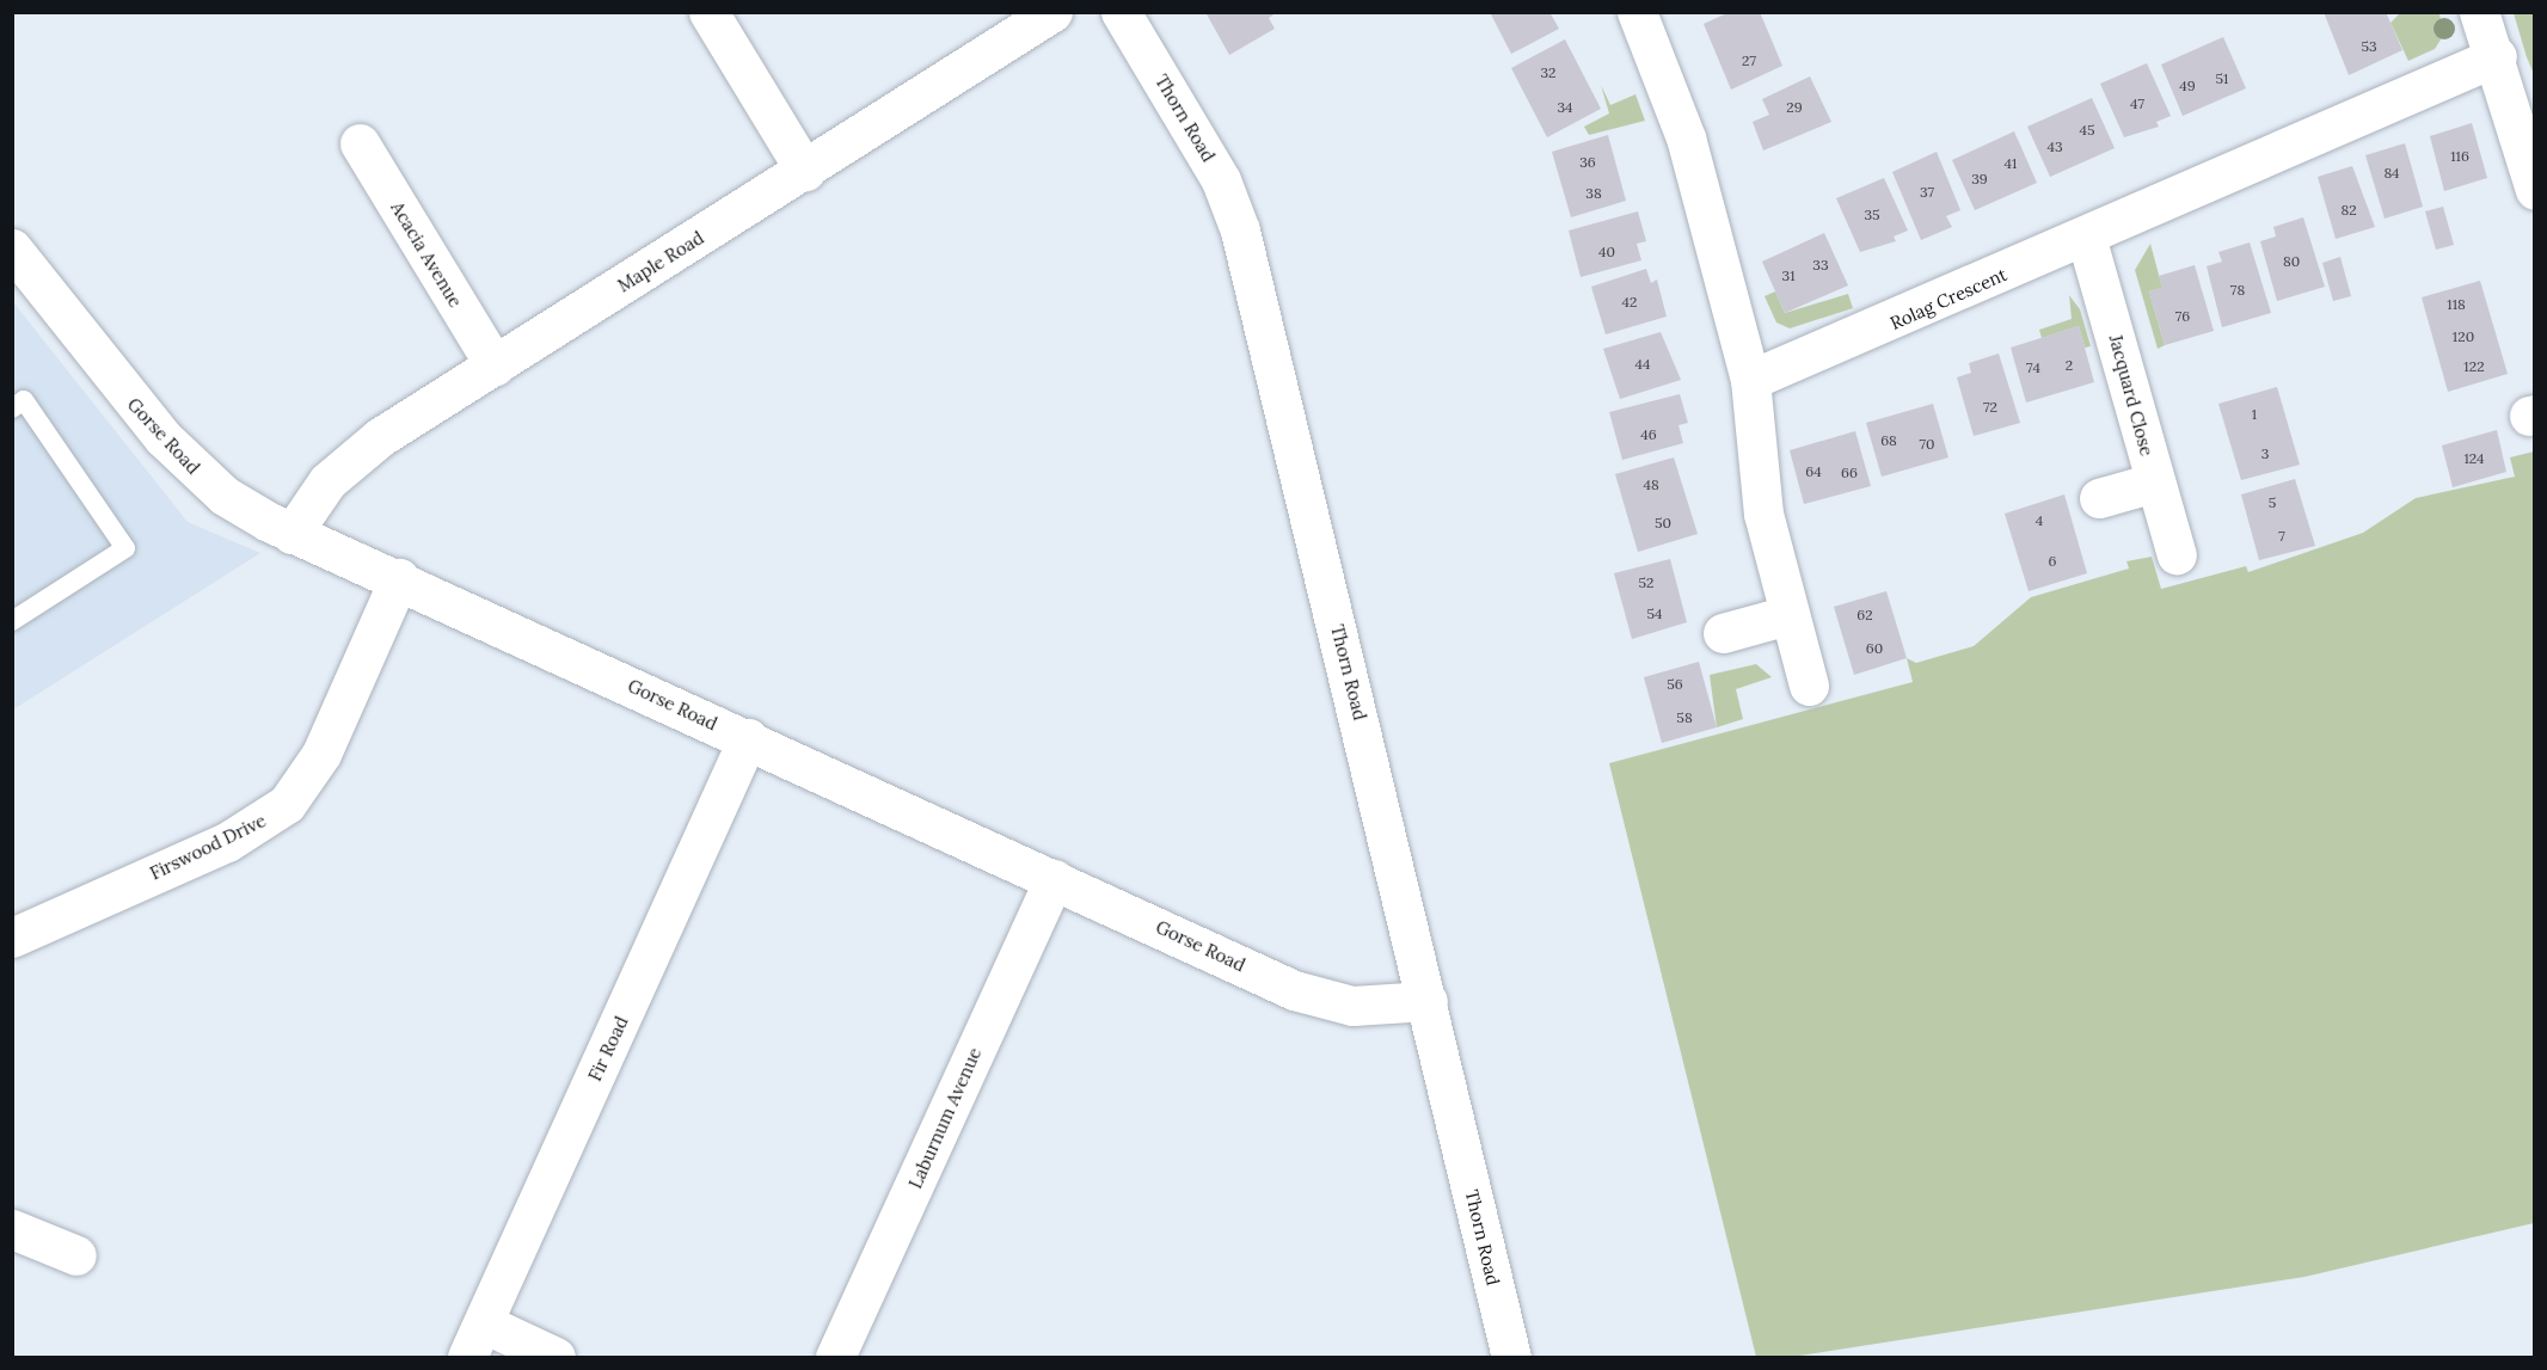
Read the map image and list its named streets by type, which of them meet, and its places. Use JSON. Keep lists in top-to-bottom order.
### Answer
{
  "streets": {
    "street": [
      "Thorn Road",
      "Acacia Avenue",
      "Maple Road",
      "Rolag Crescent",
      "Jacquard Close",
      "Gorse Road",
      "Firswood Drive",
      "Fir Road",
      "Laburnum Avenue"
    ]
  },
  "crossings": [
    ["Thorn Road", "Gorse Road"],
    ["Acacia Avenue", "Maple Road"],
    ["Maple Road", "Gorse Road"],
    ["Rolag Crescent", "Jacquard Close"],
    ["Gorse Road", "Firswood Drive"],
    ["Gorse Road", "Fir Road"],
    ["Gorse Road", "Laburnum Avenue"]
  ],
  "house_numbers": [
    "53",
    "27",
    "32",
    "51",
    "49",
    "47",
    "34",
    "29",
    "45",
    "43",
    "116",
    "36",
    "41",
    "84",
    "39",
    "37",
    "38",
    "82",
    "35",
    "40",
    "80",
    "33",
    "31",
    "78",
    "42",
    "118",
    "76",
    "120",
    "44",
    "2",
    "122",
    "74",
    "72",
    "1",
    "46",
    "68",
    "70",
    "3",
    "124",
    "64",
    "66",
    "48",
    "5",
    "4",
    "50",
    "7",
    "6",
    "52",
    "54",
    "62",
    "60",
    "56",
    "58"
  ]
}
